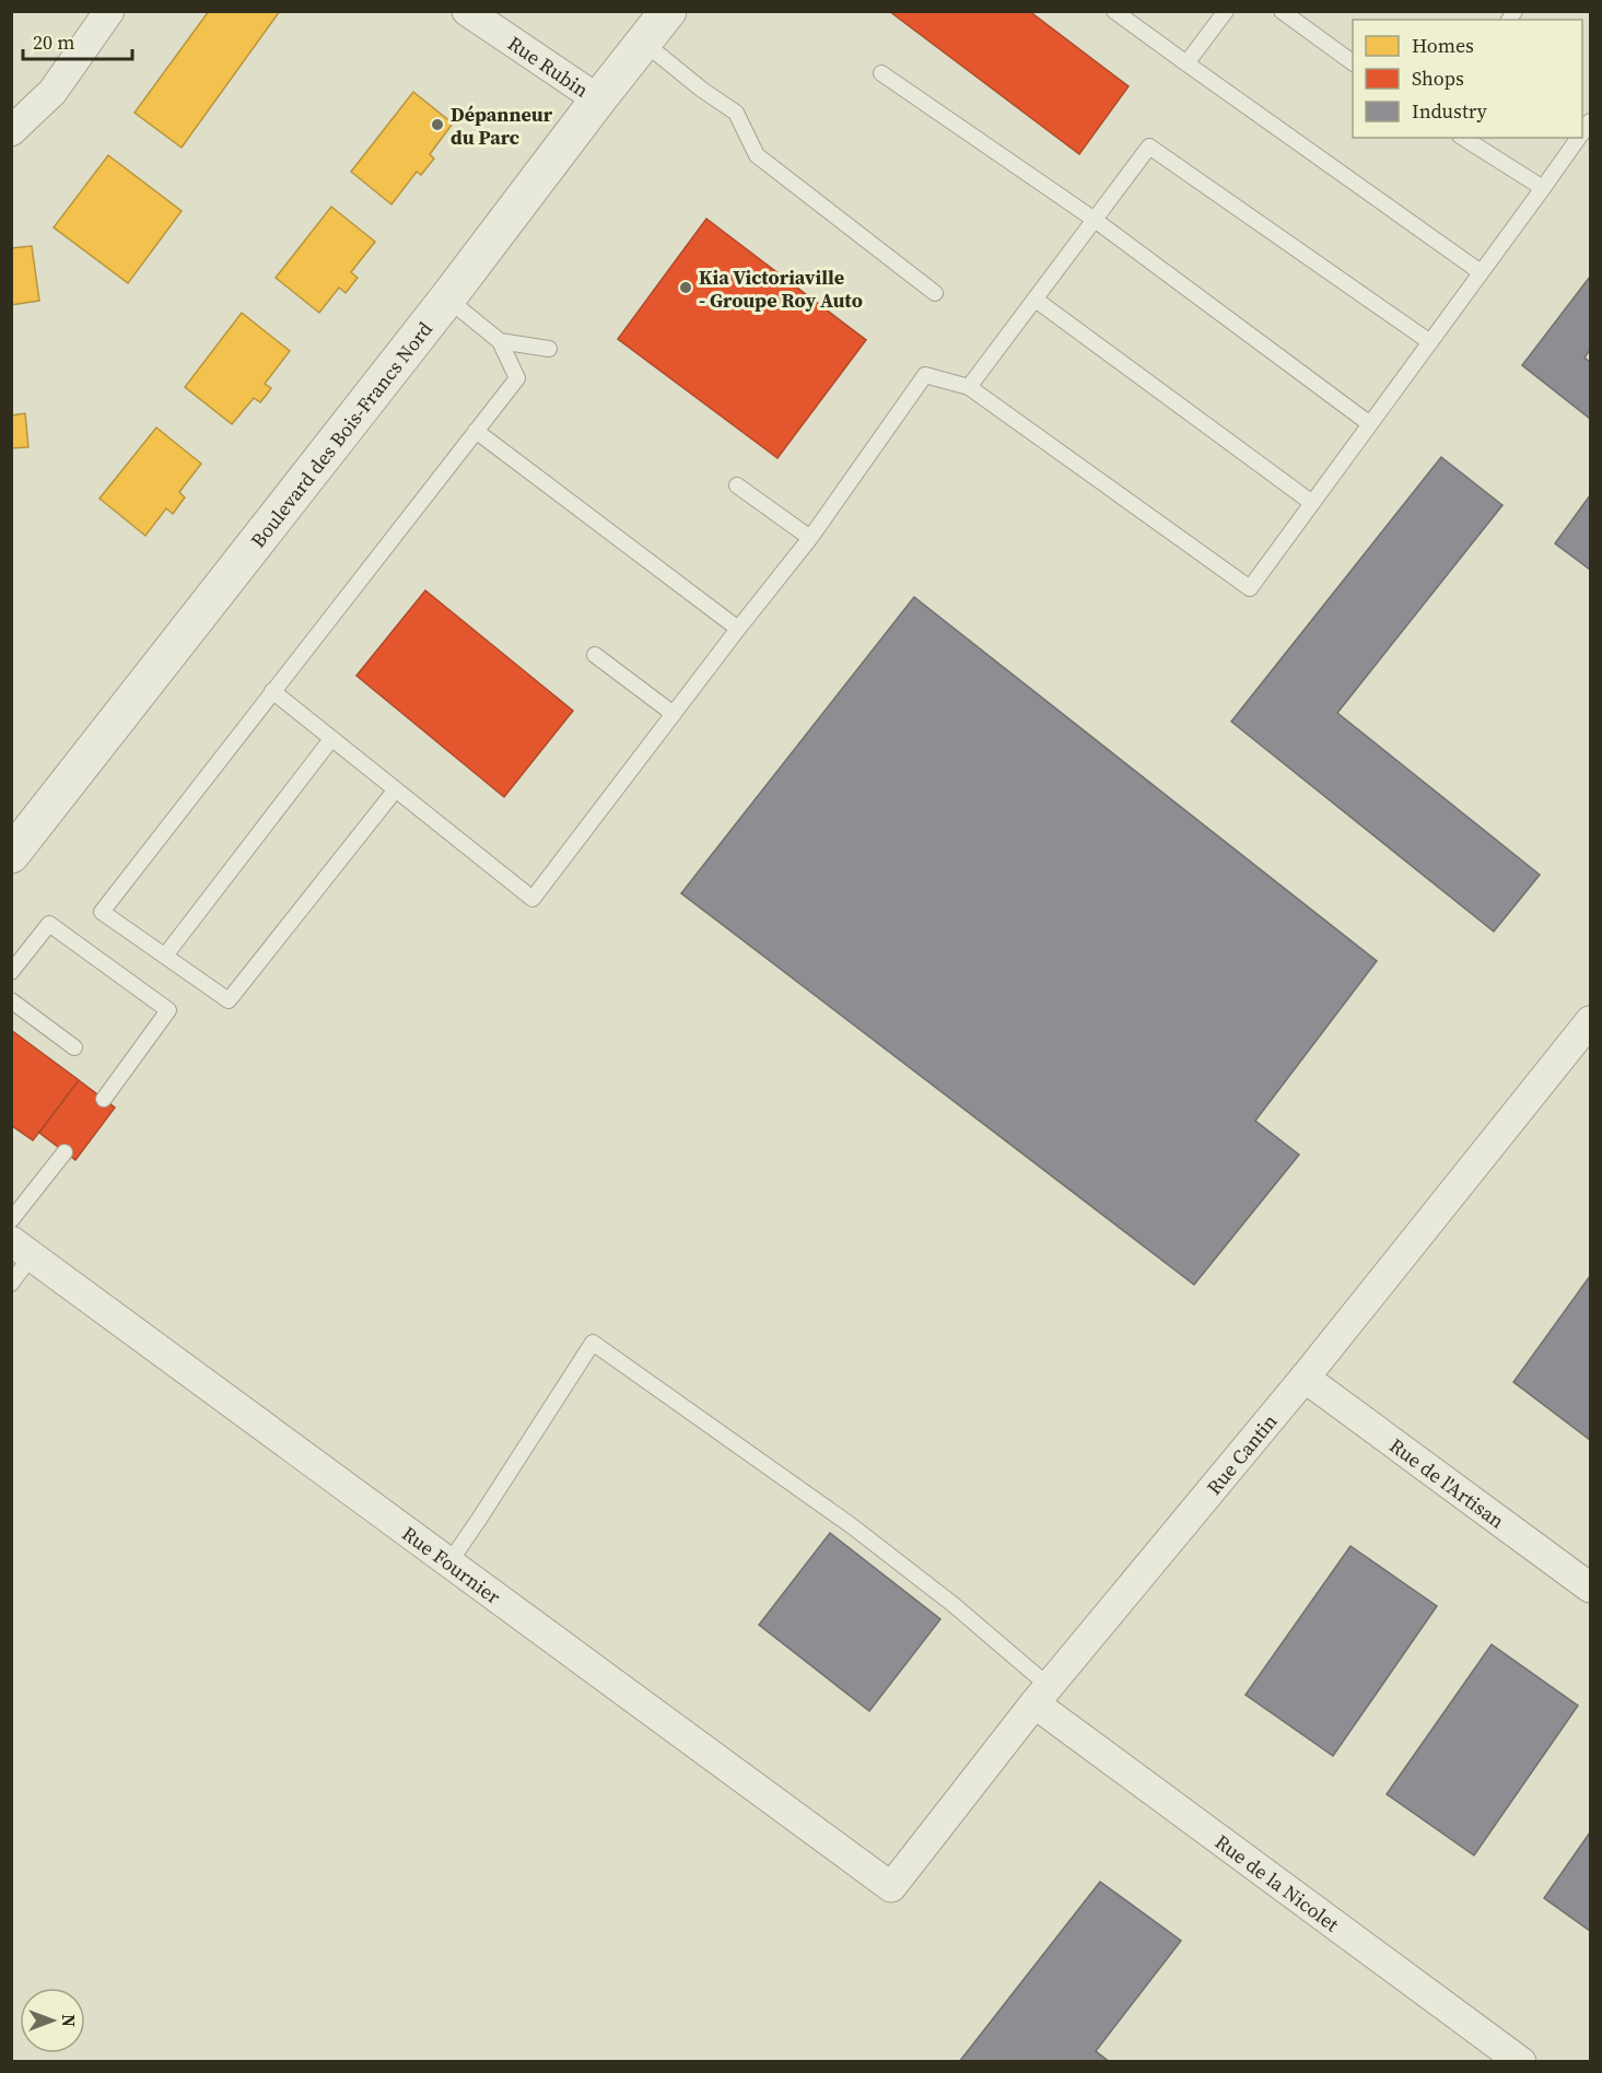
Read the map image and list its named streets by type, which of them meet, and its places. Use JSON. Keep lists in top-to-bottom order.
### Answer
{
  "streets": {
    "street": [
      "Rue Rubin",
      "Boulevard des Bois-Francs Nord",
      "Rue Cantin",
      "Rue de l'Artisan",
      "Rue Fournier",
      "Rue de la Nicolet"
    ]
  },
  "crossings": [
    ["Rue Rubin", "Boulevard des Bois-Francs Nord"],
    ["Rue Cantin", "Rue de l'Artisan"],
    ["Rue Cantin", "Rue Fournier"],
    ["Rue Cantin", "Rue de la Nicolet"]
  ],
  "places": ["Dépanneur du Parc", "Kia Victoriaville - Groupe Roy Auto"],
  "legend": ["Homes", "Shops", "Industry"],
  "scale_bar": "20 m",
  "north": "right"
}
